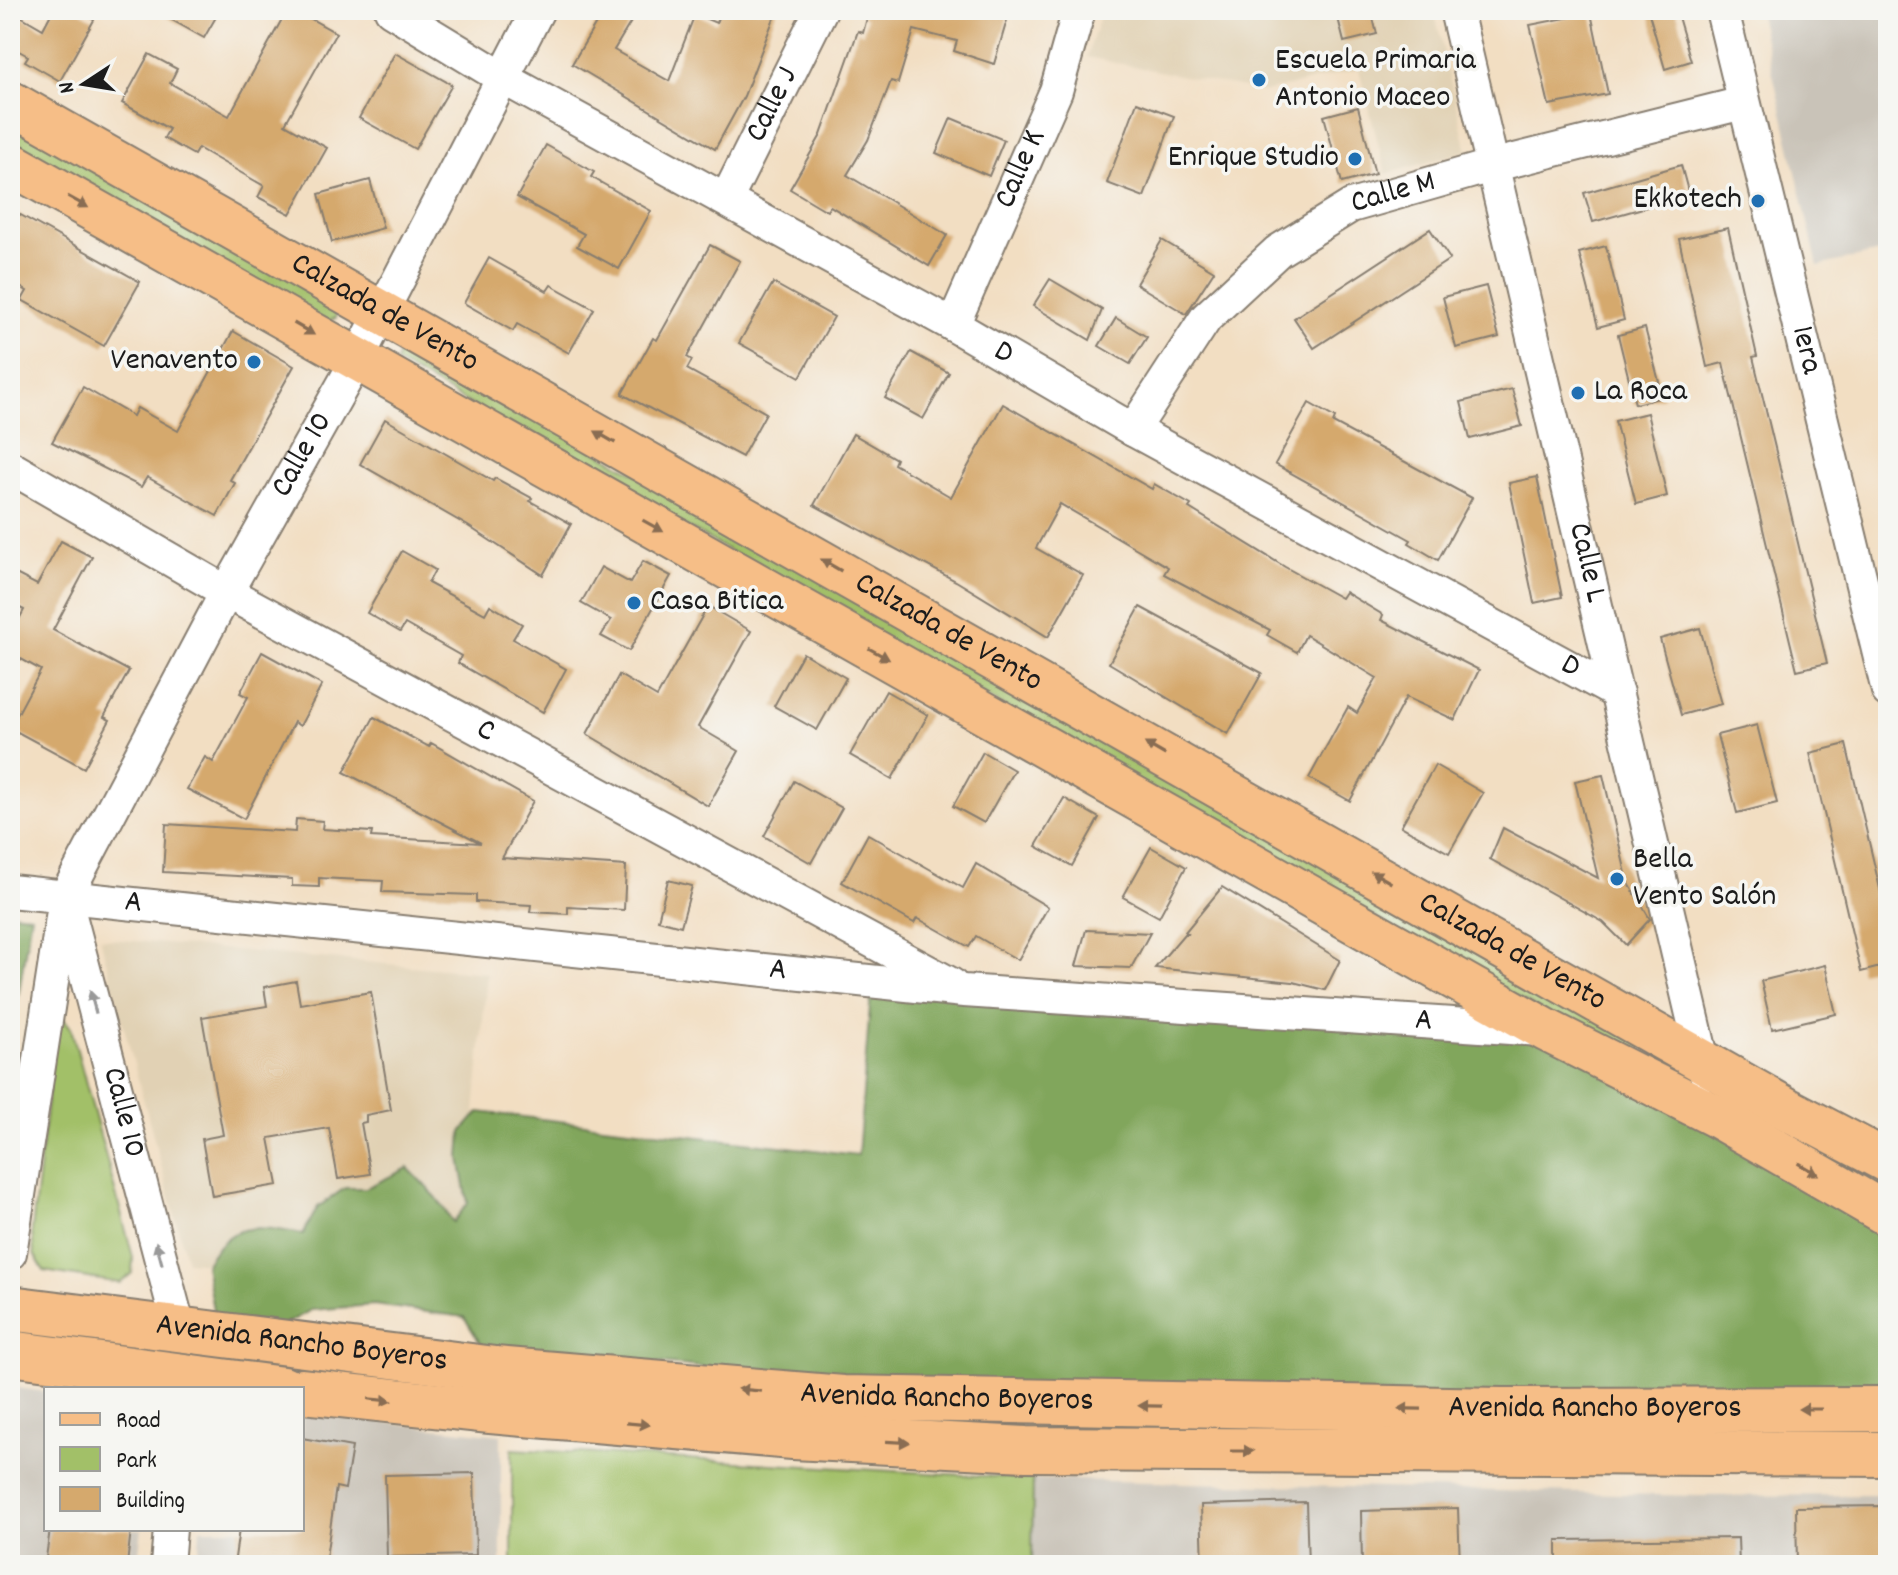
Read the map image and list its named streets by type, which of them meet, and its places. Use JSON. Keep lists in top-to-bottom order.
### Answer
{
  "streets": {
    "highway": ["Avenida Rancho Boyeros"],
    "main road": ["Calzada de Vento"],
    "street": [
      "Calle J",
      "Calle K",
      "Calle M",
      "1era",
      "D",
      "Calle 10",
      "Calle L",
      "C",
      "A"
    ]
  },
  "crossings": [
    ["Calle J", "D"],
    ["Calle K", "D"],
    ["Calle M", "1era"],
    ["Calle M", "D"],
    ["Calle M", "Calle L"],
    ["Calzada de Vento", "Calle 10"],
    ["Calzada de Vento", "Calle L"],
    ["Calzada de Vento", "A"],
    ["D", "Calle 10"],
    ["D", "Calle L"],
    ["Calle 10", "C"],
    ["Calle 10", "A"],
    ["Calle 10", "Avenida Rancho Boyeros"],
    ["C", "A"]
  ],
  "places": [
    "Escuela Primaria Antonio Maceo",
    "Enrique Studio",
    "Ekkotech",
    "Venavento",
    "La Roca",
    "Casa Bitica",
    "Bella Vento Salón"
  ],
  "legend": ["Road", "Park", "Building"],
  "north": "left"
}
